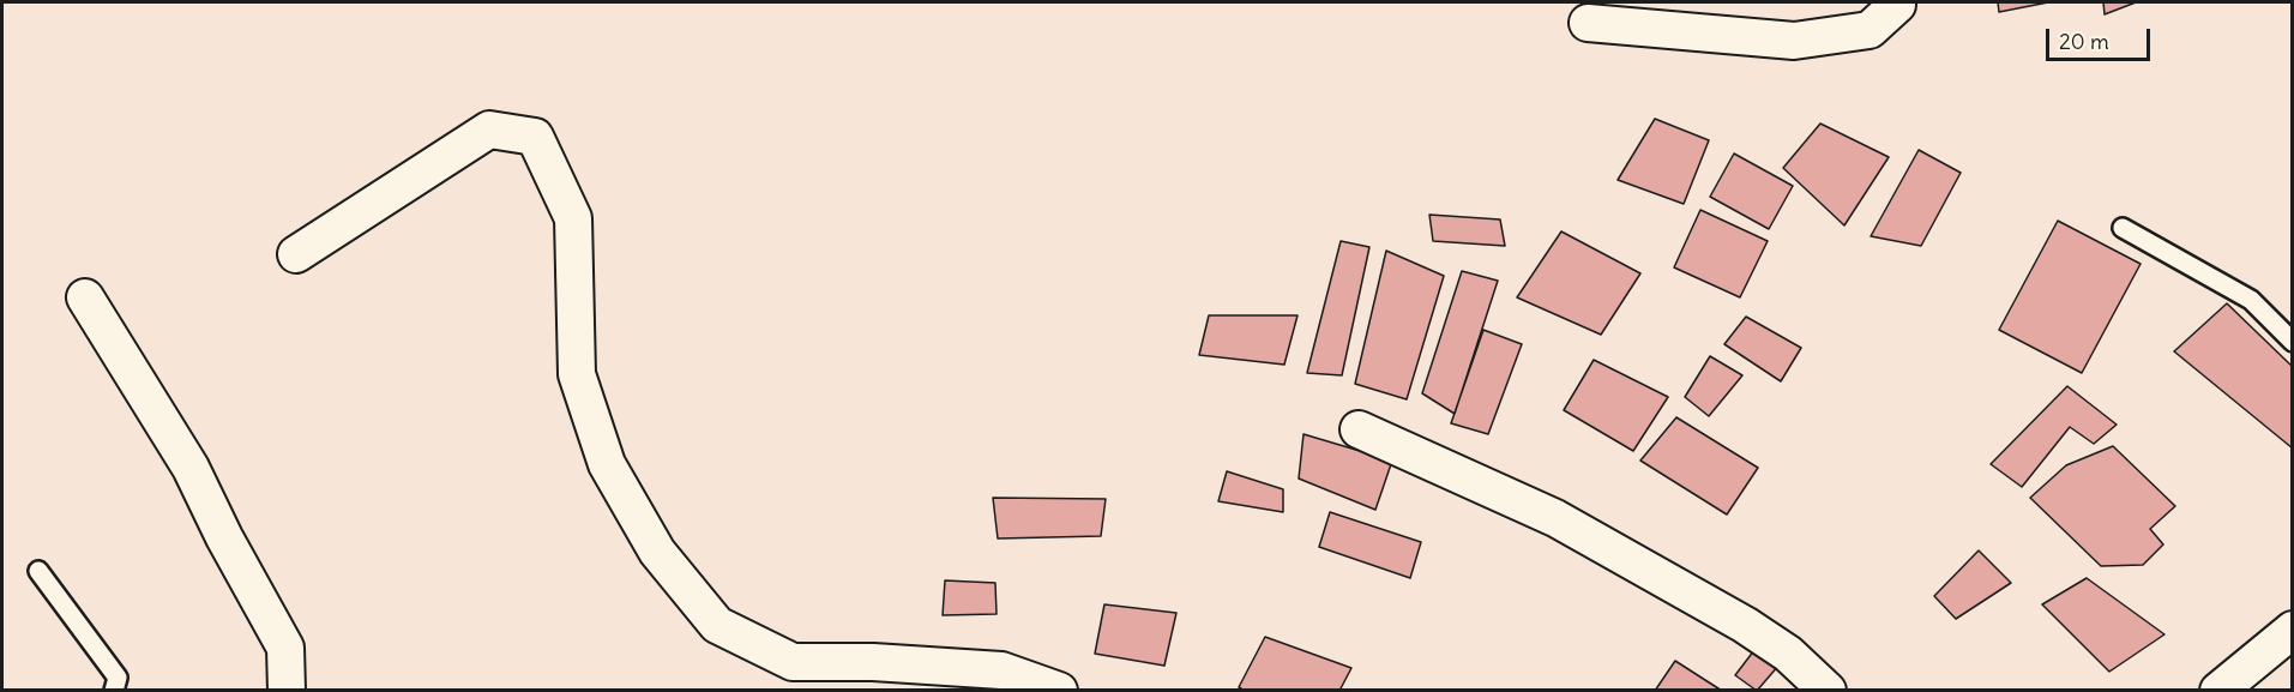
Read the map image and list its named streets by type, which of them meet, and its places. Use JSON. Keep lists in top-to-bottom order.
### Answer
{
  "scale_bar": "20 m"
}
